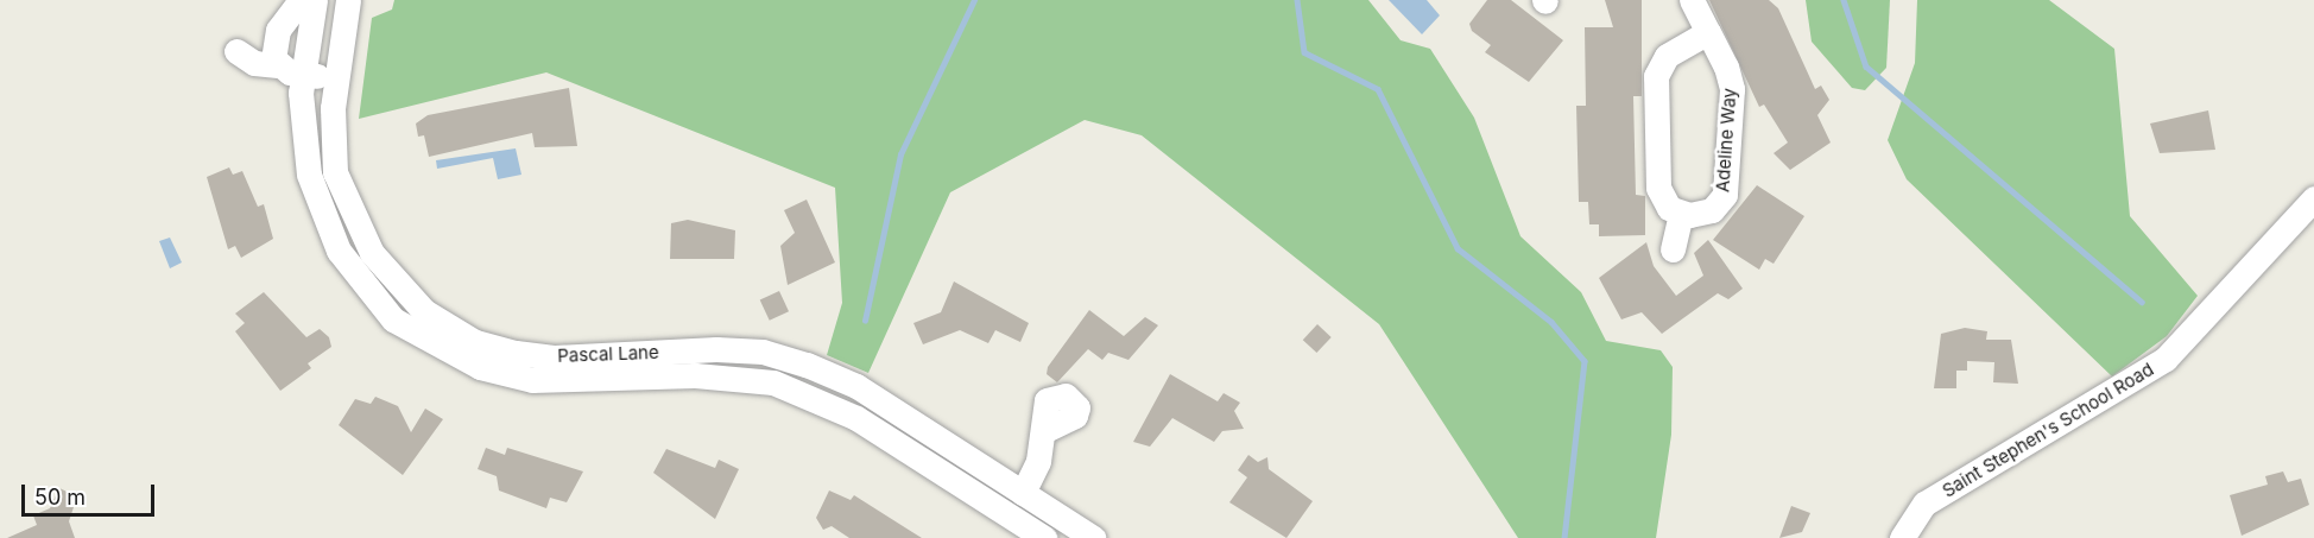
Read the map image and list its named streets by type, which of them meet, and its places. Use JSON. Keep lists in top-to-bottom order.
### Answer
{
  "streets": {
    "street": ["Adeline Way", "Pascal Lane", "Saint Stephen's School Road"]
  },
  "scale_bar": "50 m"
}
